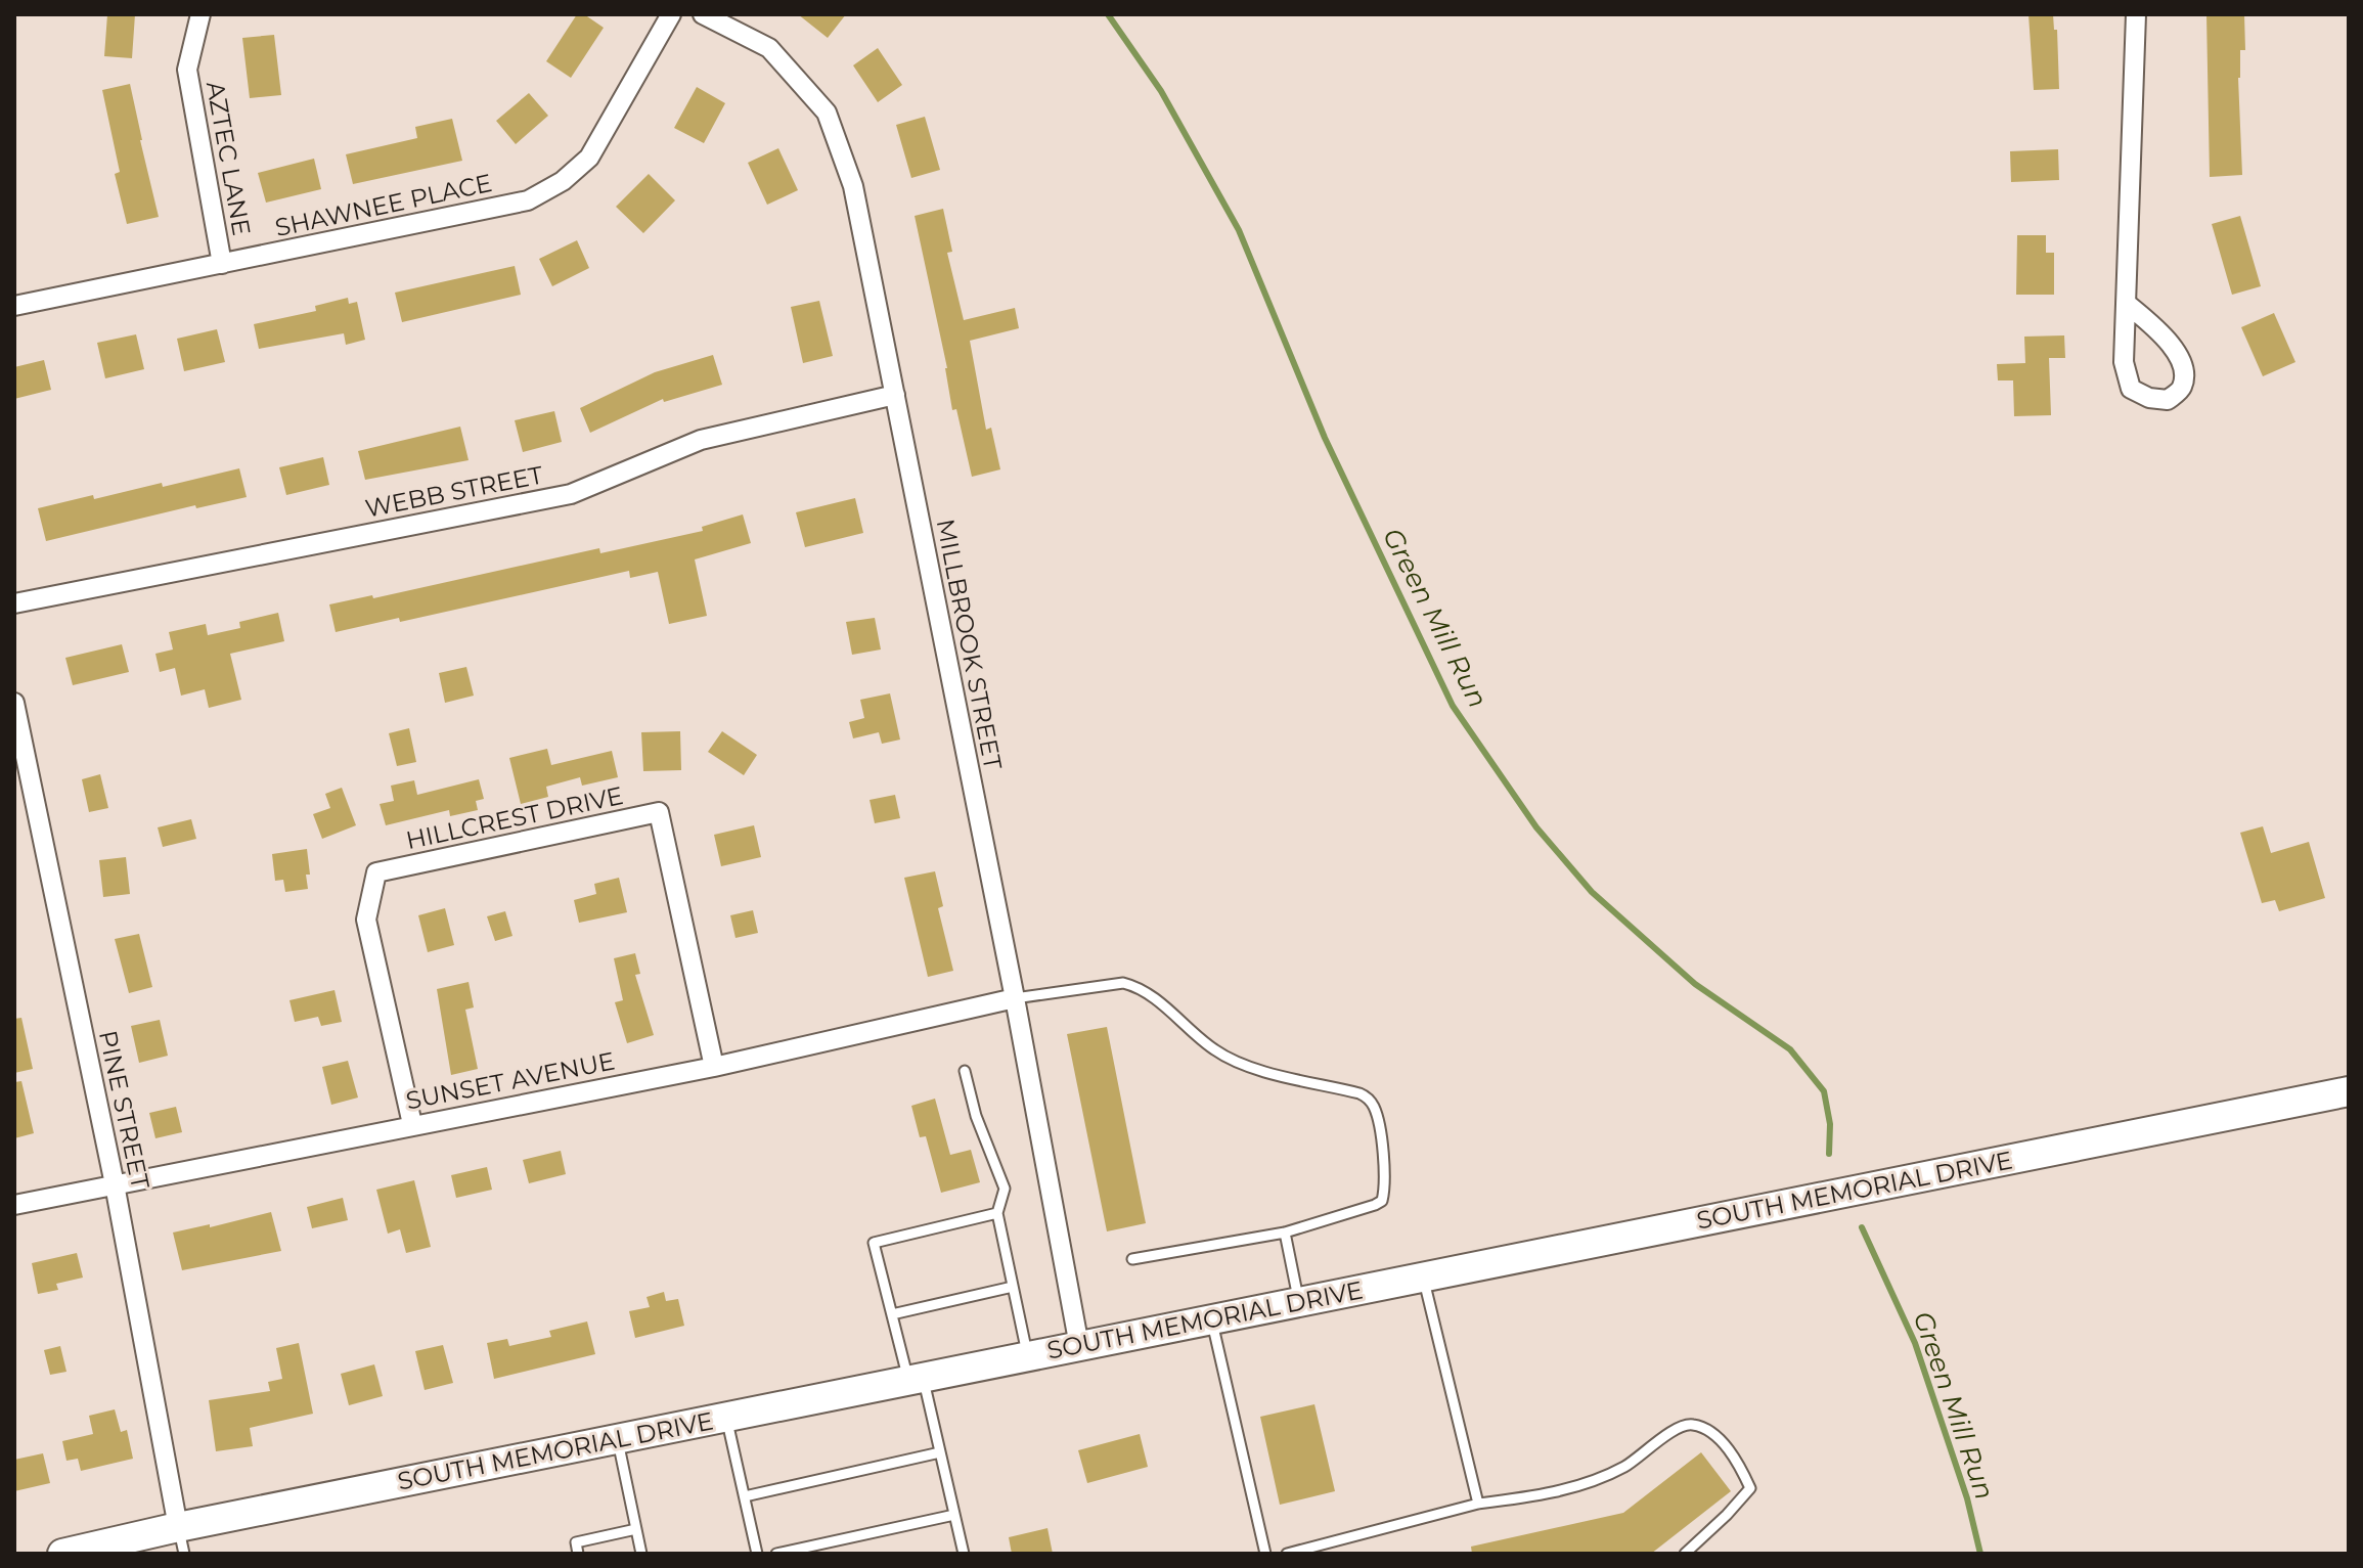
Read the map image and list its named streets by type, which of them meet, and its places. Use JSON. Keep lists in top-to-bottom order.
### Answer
{
  "streets": {
    "main road": ["SOUTH MEMORIAL DRIVE"],
    "street": [
      "AZTEC LANE",
      "SHAWNEE PLACE",
      "WEBB STREET",
      "MILLBROOK STREET",
      "HILLCREST DRIVE",
      "SUNSET AVENUE",
      "PINE STREET"
    ]
  },
  "crossings": [
    ["AZTEC LANE", "SHAWNEE PLACE"],
    ["WEBB STREET", "MILLBROOK STREET"],
    ["MILLBROOK STREET", "SUNSET AVENUE"],
    ["MILLBROOK STREET", "SOUTH MEMORIAL DRIVE"],
    ["HILLCREST DRIVE", "SUNSET AVENUE"],
    ["SUNSET AVENUE", "PINE STREET"],
    ["PINE STREET", "SOUTH MEMORIAL DRIVE"]
  ],
  "water": ["Green Mill Run"]
}
